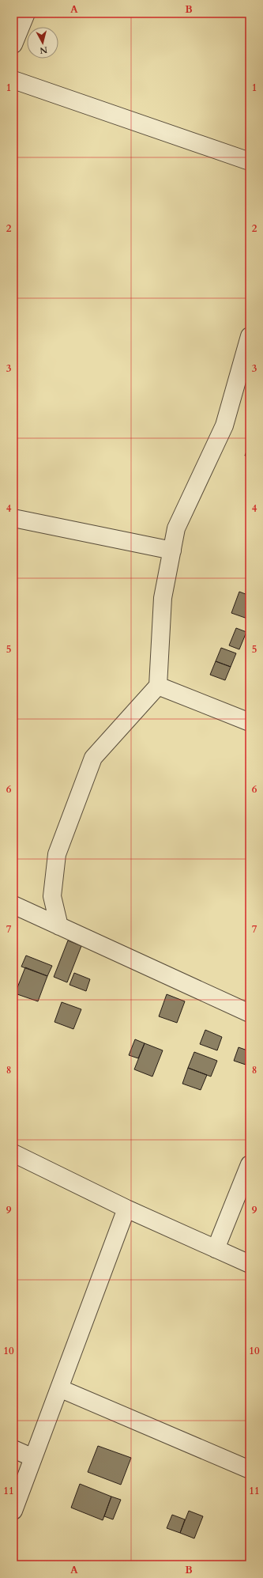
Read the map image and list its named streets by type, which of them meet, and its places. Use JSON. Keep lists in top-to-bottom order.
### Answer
{
  "north": "bottom",
  "grid": {
    "columns": ["A", "B"],
    "rows": [
      "1",
      "2",
      "3",
      "4",
      "5",
      "6",
      "7",
      "8",
      "9",
      "10",
      "11"
    ]
  }
}
